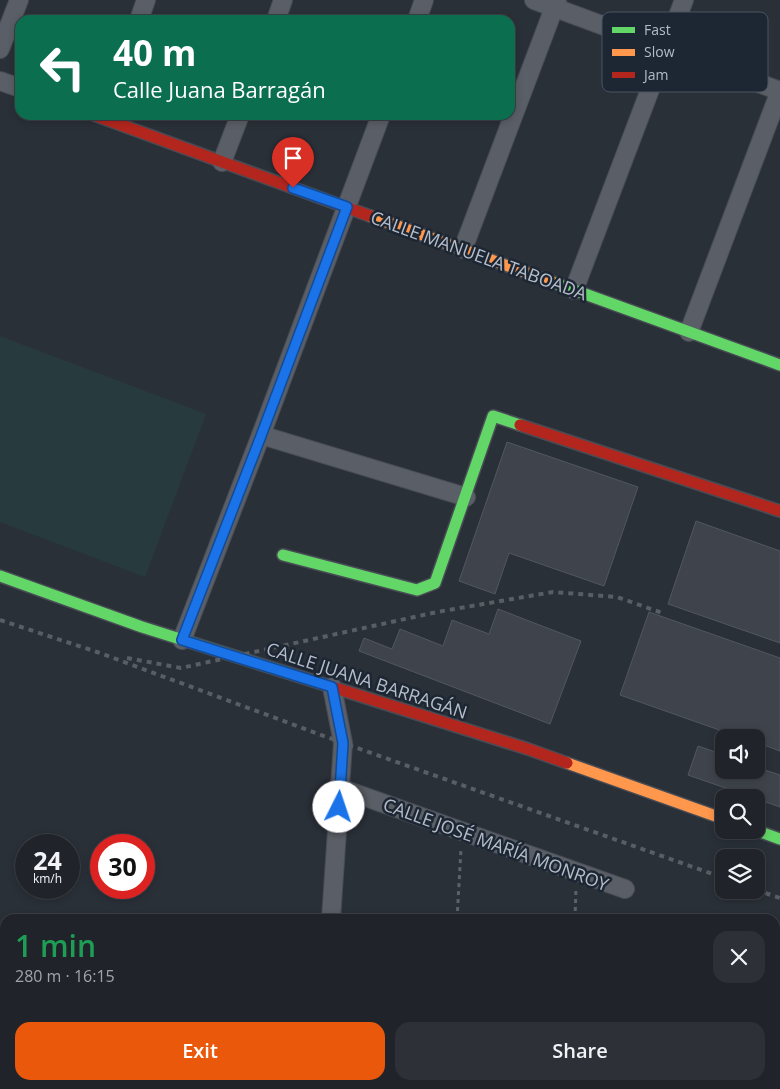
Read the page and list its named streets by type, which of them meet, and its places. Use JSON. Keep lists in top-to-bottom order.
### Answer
{
  "streets": {
    "street": ["CALLE MANUELA TABOADA", "CALLE JUANA BARRAGÁN", "CALLE JOSÉ MARÍA MONROY"]
  },
  "legend": ["Fast", "Slow", "Jam"],
  "page": {
    "turn": ["40 m", "Calle Juana Barragán"],
    "speed": "24 km/h",
    "limit": "30",
    "heading": ["1 min", "280 m · 16:15"],
    "buttons": ["Exit", "Share"]
  }
}
